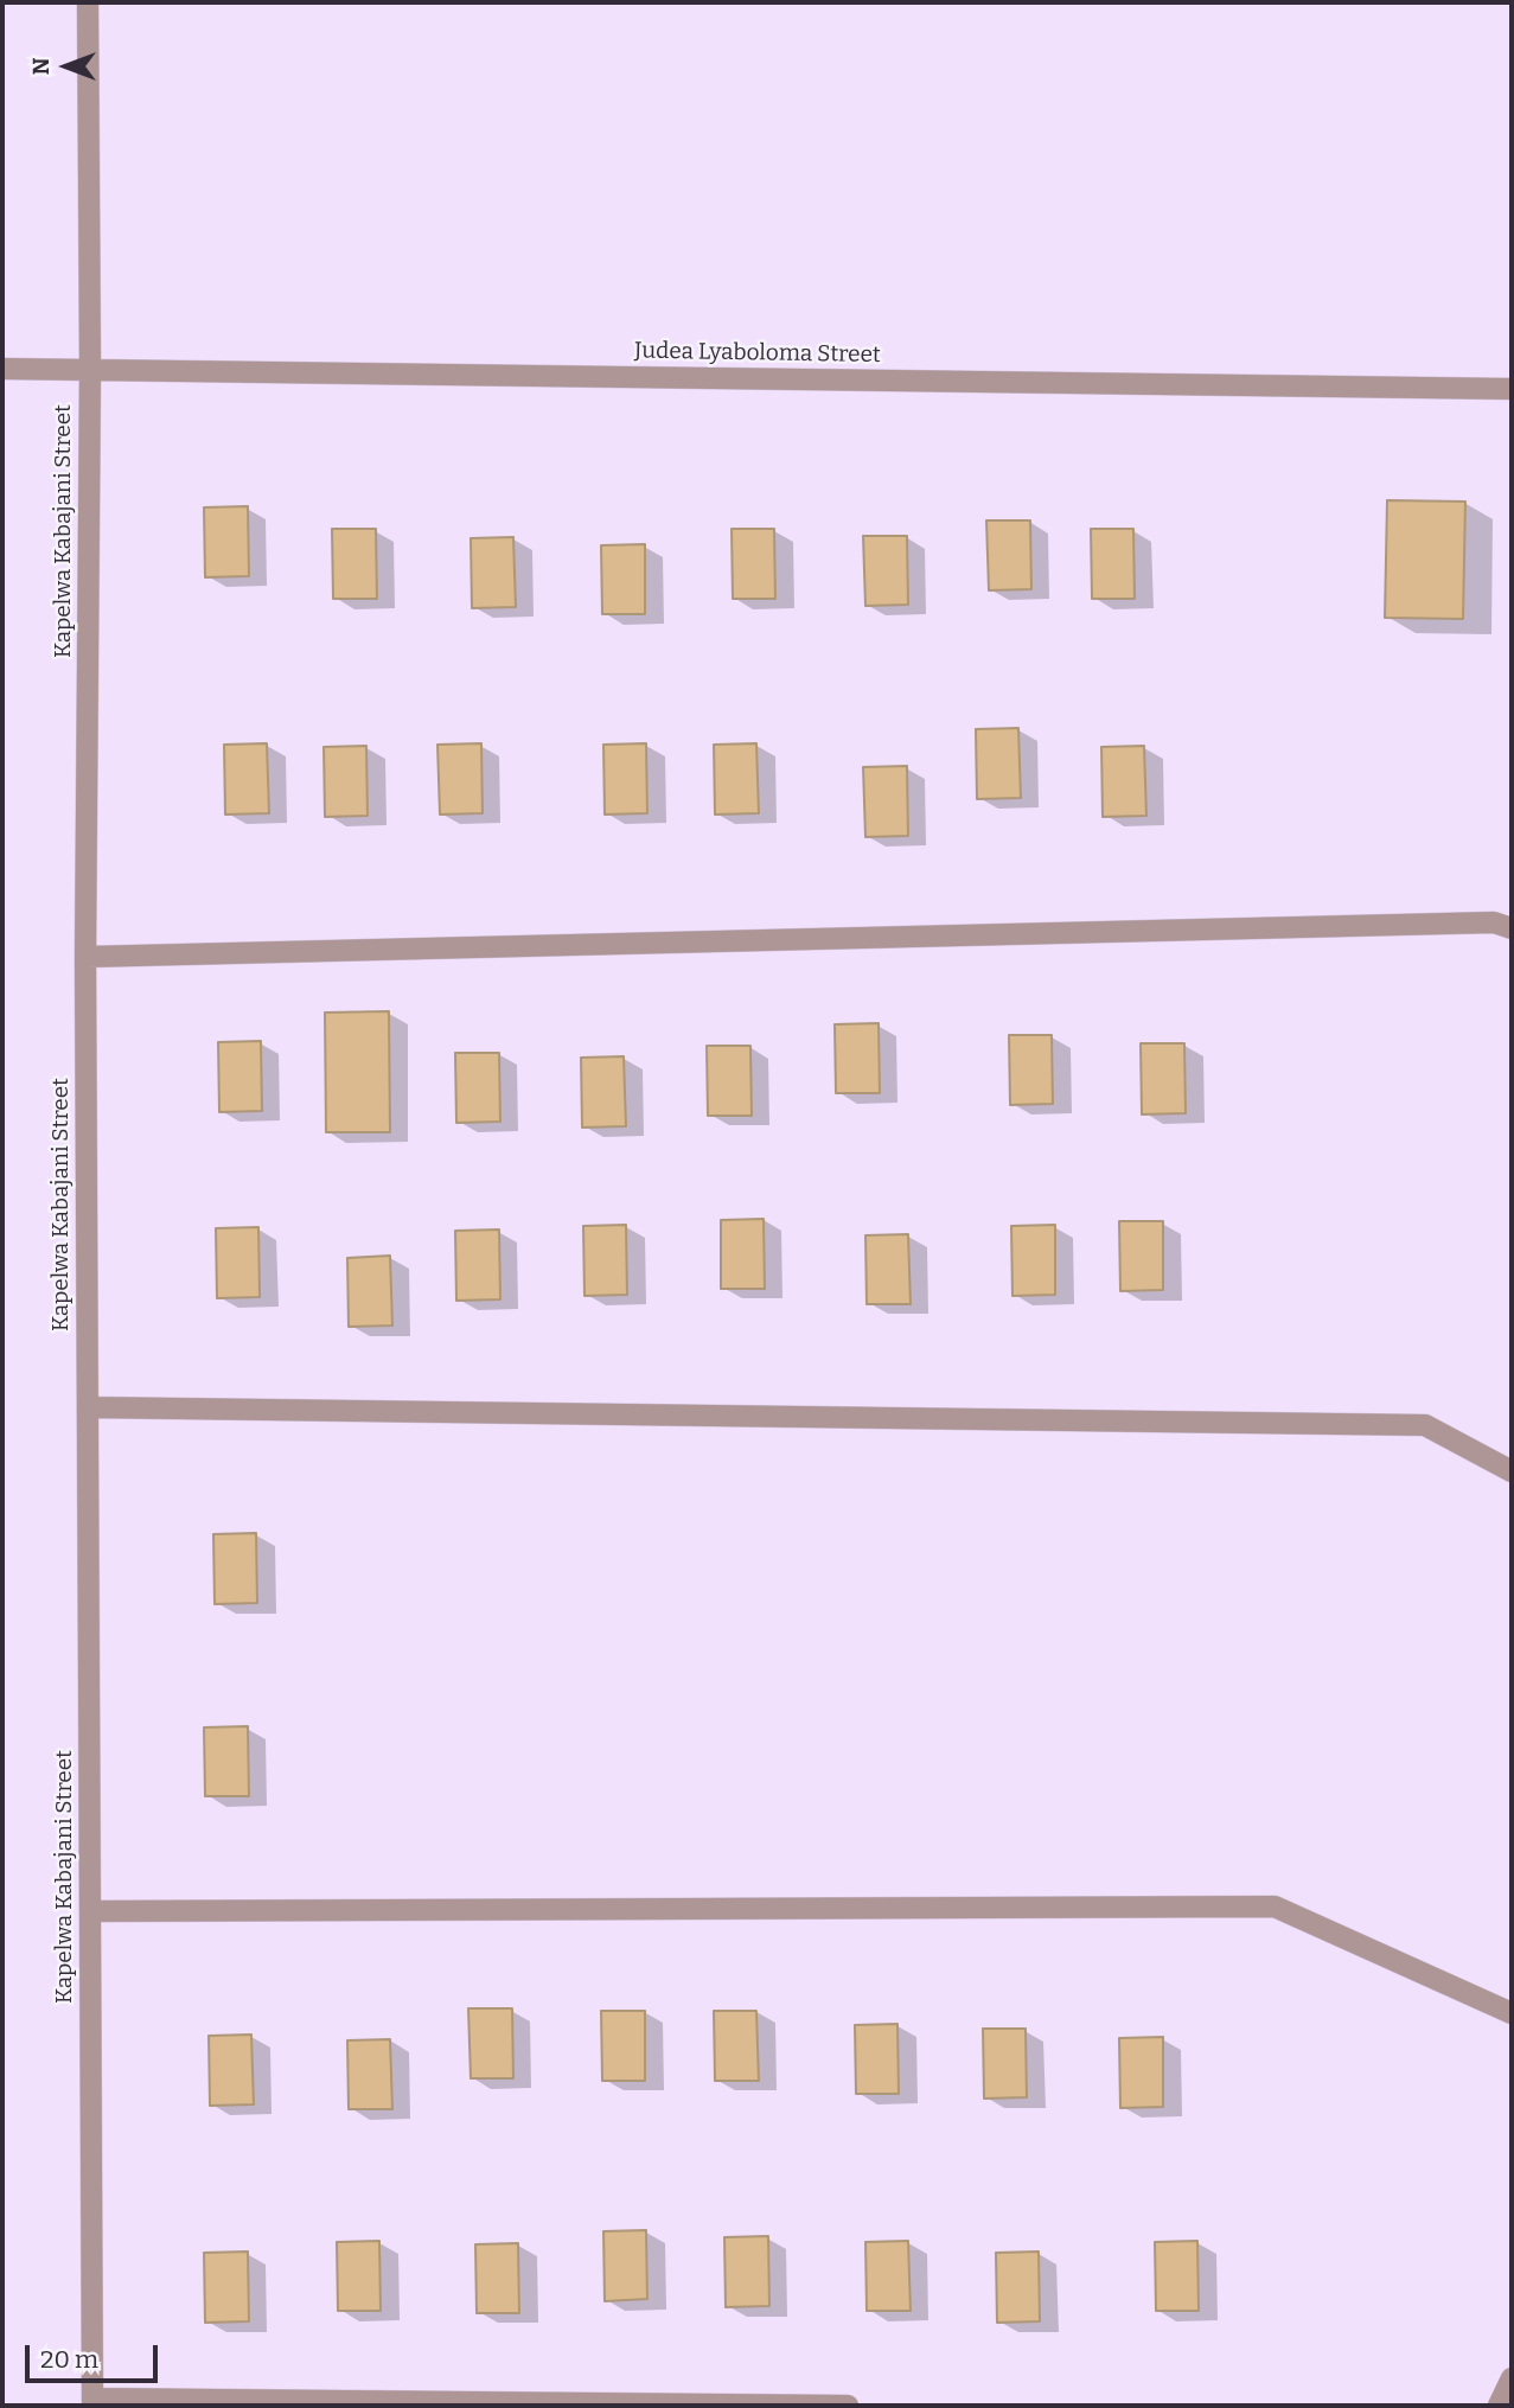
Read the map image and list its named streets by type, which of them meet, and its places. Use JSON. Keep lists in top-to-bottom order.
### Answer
{
  "streets": {
    "street": ["Judea Lyaboloma Street", "Kapelwa Kabajani Street"]
  },
  "crossings": [
    ["Judea Lyaboloma Street", "Kapelwa Kabajani Street"]
  ],
  "scale_bar": "20 m",
  "north": "left"
}
